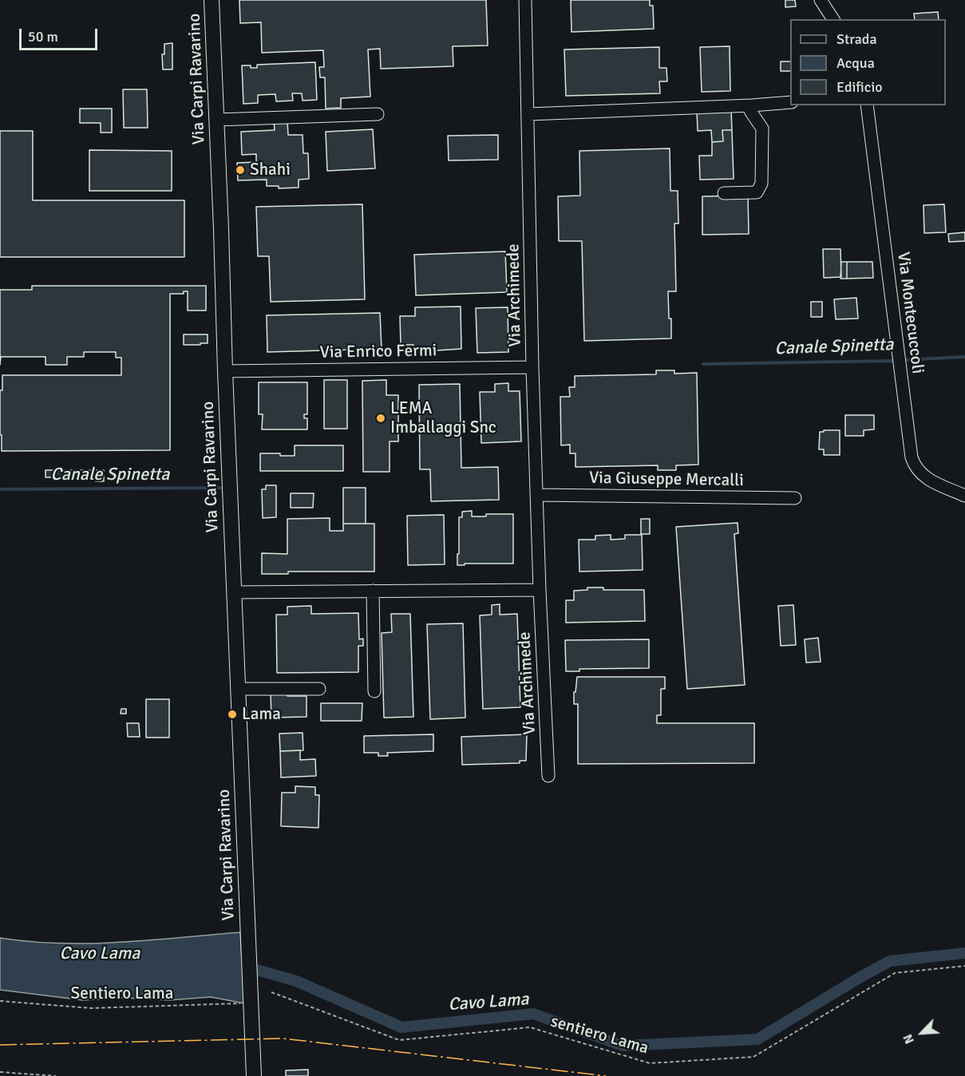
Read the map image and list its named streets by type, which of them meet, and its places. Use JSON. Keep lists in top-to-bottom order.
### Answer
{
  "streets": {
    "main road": ["Via Carpi Ravarino"],
    "street": [
      "Via Archimede",
      "Via Montecuccoli",
      "Via Enrico Fermi",
      "Via Giuseppe Mercalli"
    ],
    "path": ["Sentiero Lama", "sentiero Lama"]
  },
  "crossings": [
    ["Via Carpi Ravarino", "Via Enrico Fermi"],
    ["Via Carpi Ravarino", "Sentiero Lama"],
    ["Via Archimede", "Via Enrico Fermi"],
    ["Via Archimede", "Via Giuseppe Mercalli"]
  ],
  "water": ["Canale Spinetta", "Cavo Lama"],
  "places": ["Shahi", "LEMA Imballaggi Snc", "Lama"],
  "legend": ["Strada", "Acqua", "Edificio"],
  "scale_bar": "50 m",
  "north": "bottom left"
}
